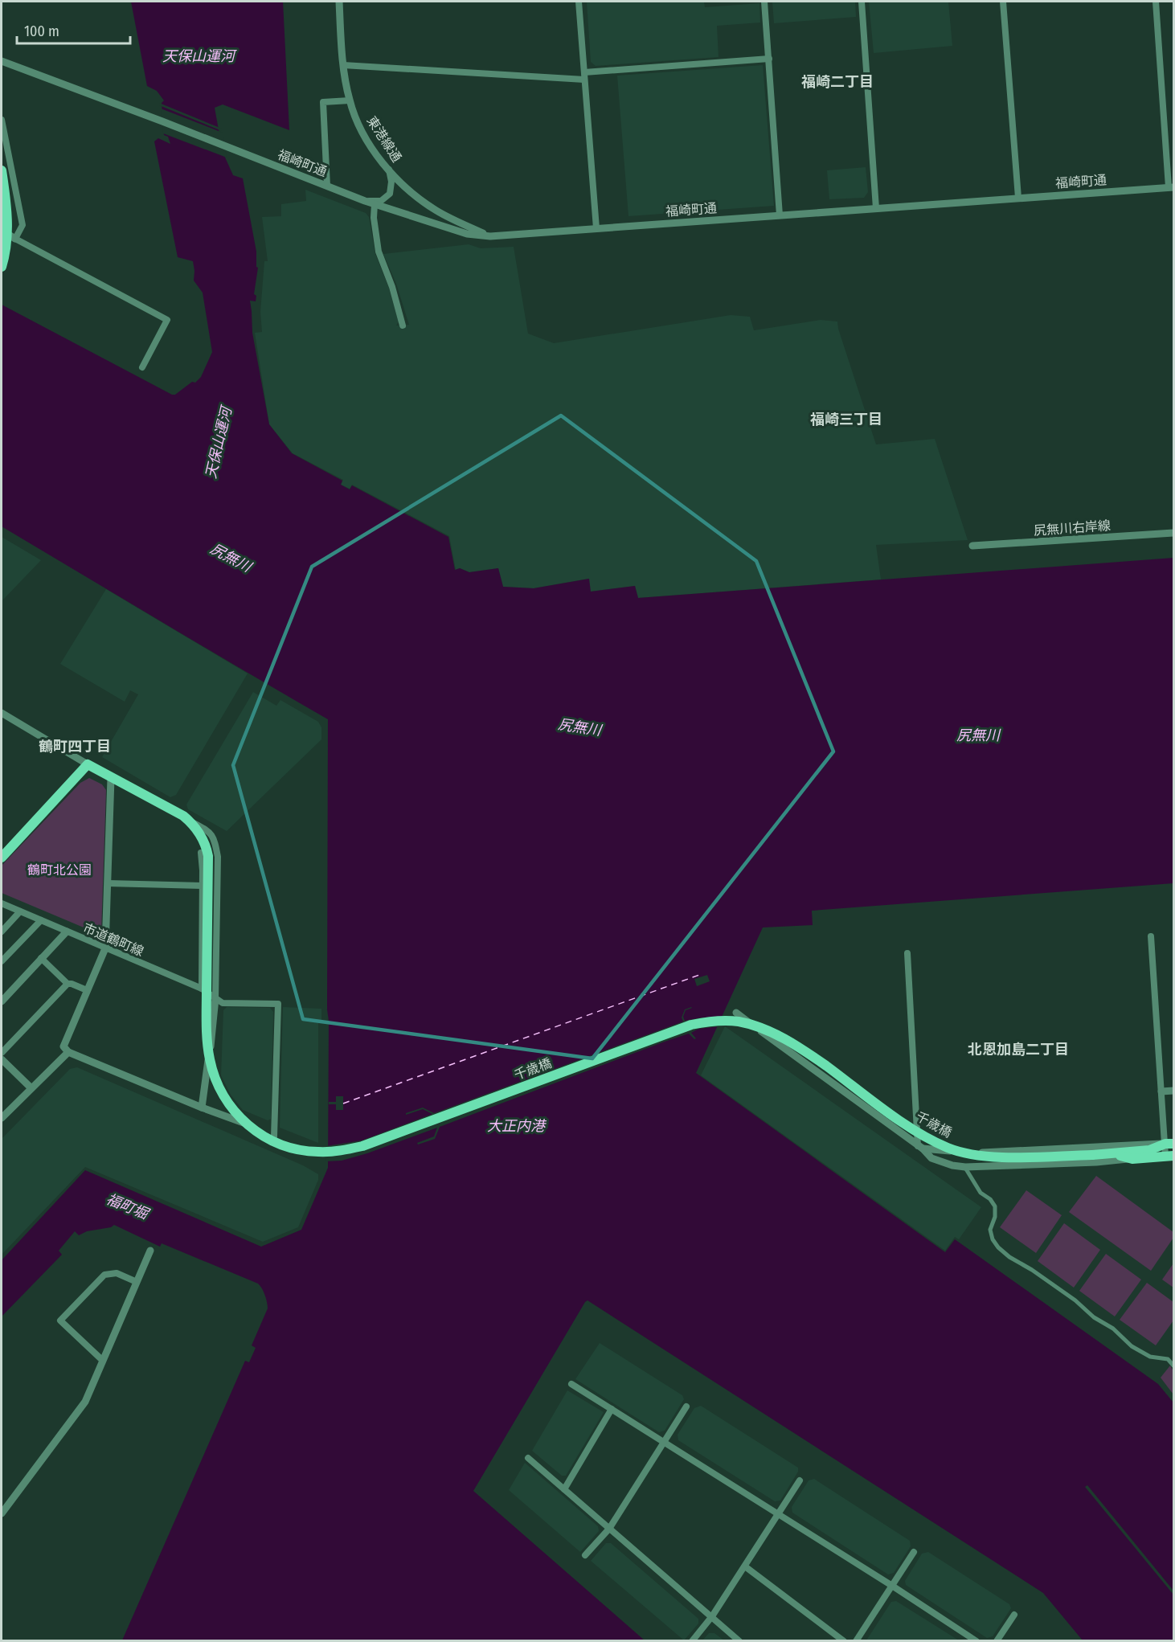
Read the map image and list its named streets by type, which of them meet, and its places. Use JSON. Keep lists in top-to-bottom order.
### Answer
{
  "streets": {
    "main road": ["千歳橋"],
    "street": [
      "東港線通",
      "福崎町通",
      "尻無川右岸線",
      "市道鶴町線"
    ]
  },
  "crossings": [
    ["東港線通", "福崎町通"]
  ],
  "districts": [
    "福崎二丁目",
    "福崎三丁目",
    "鶴町四丁目",
    "北恩加島二丁目"
  ],
  "water": [
    "天保山運河",
    "尻無川",
    "大正内港",
    "福町堀"
  ],
  "parks": ["鶴町北公園"],
  "scale_bar": "100 m"
}
